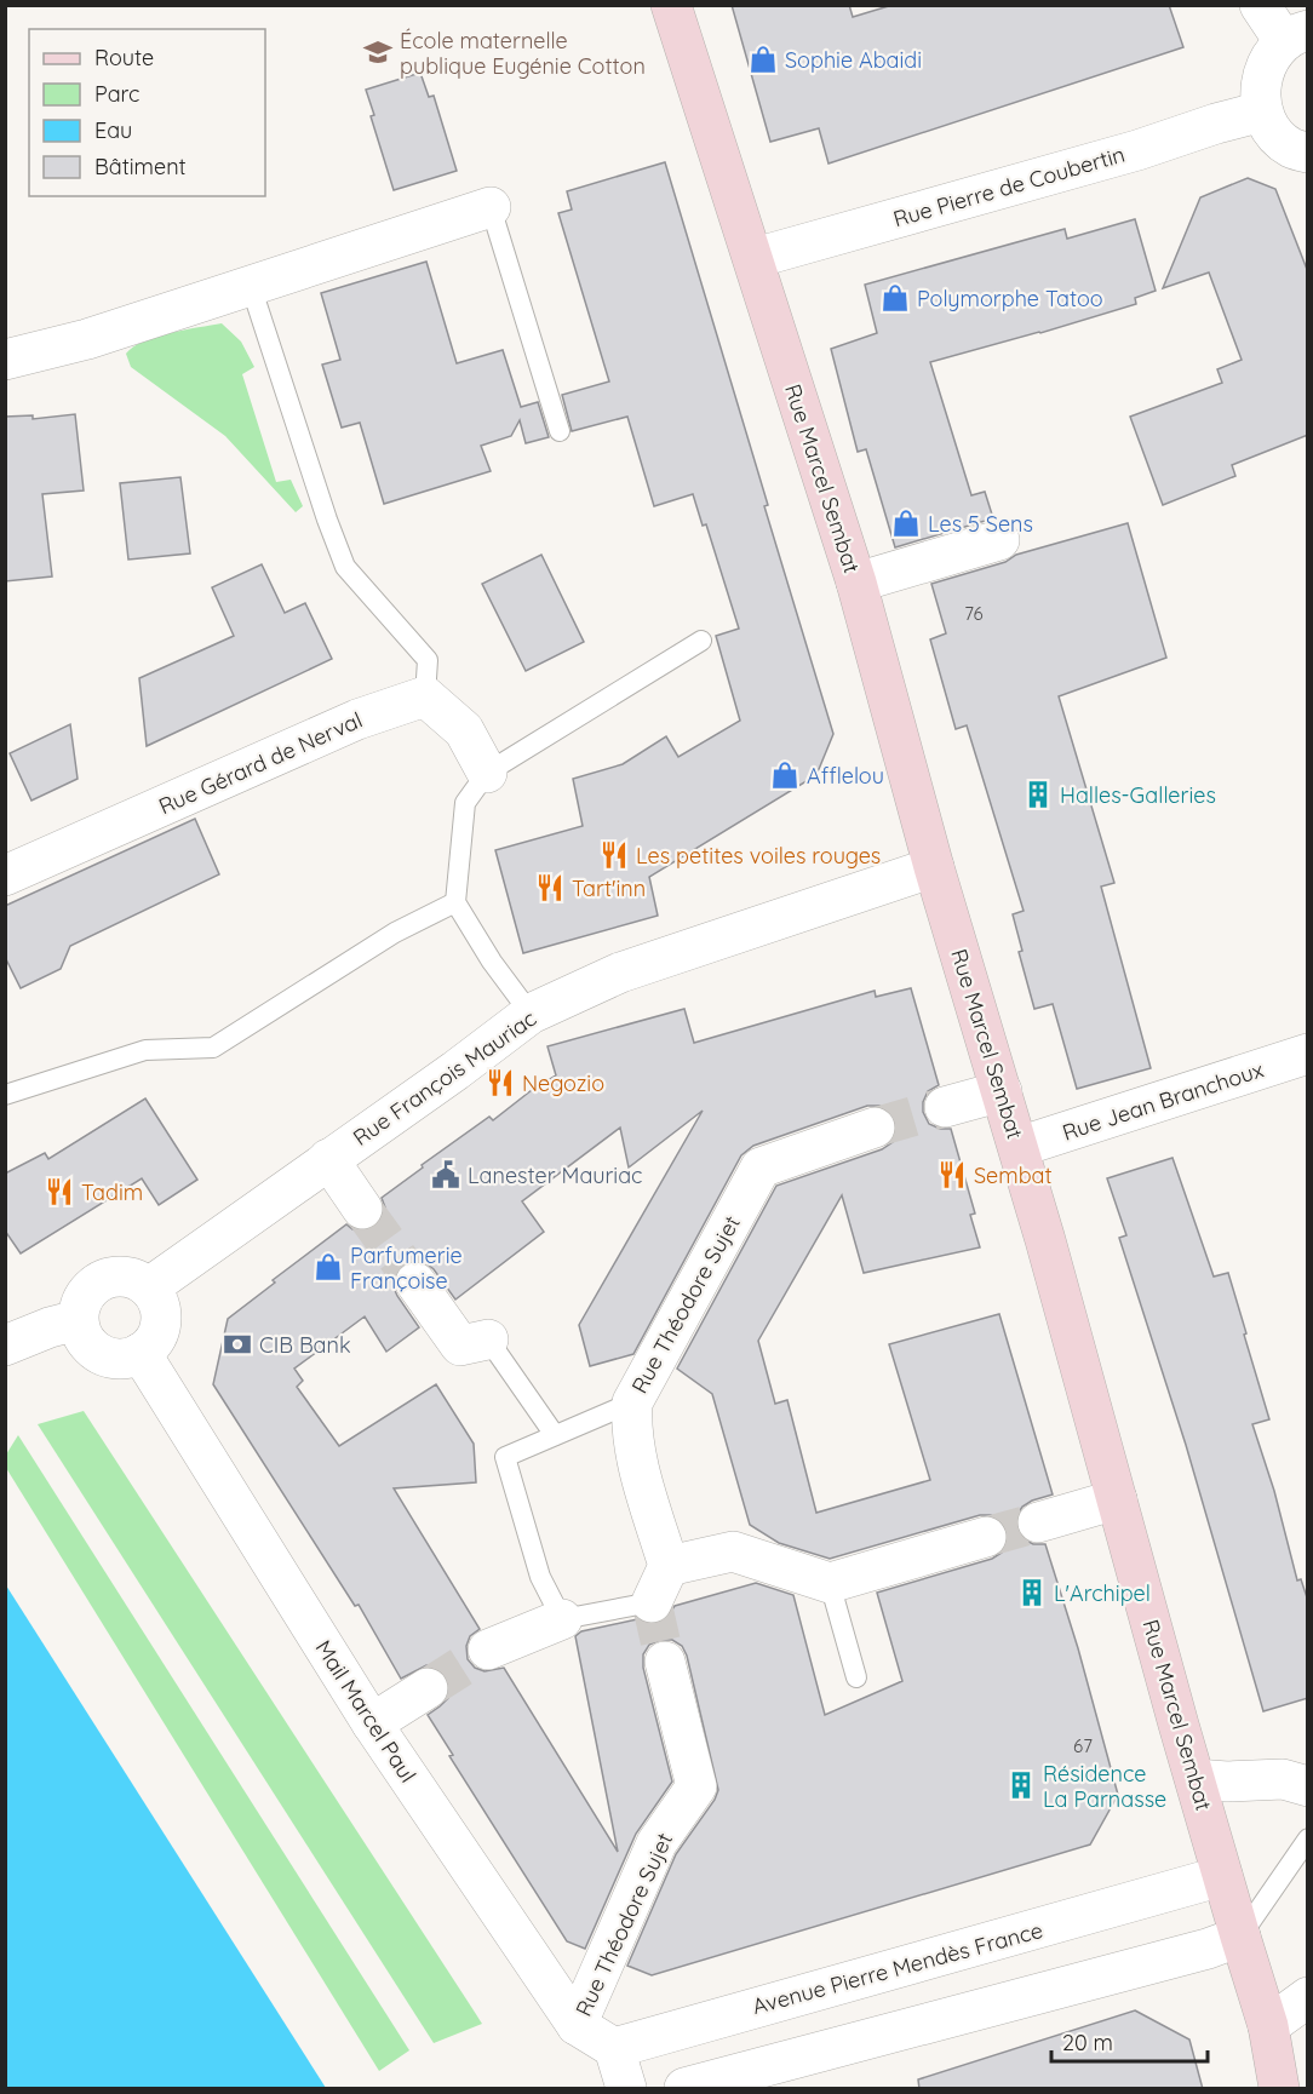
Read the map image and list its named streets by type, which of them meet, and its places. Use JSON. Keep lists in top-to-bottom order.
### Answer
{
  "streets": {
    "street": [
      "Rue Pierre de Coubertin",
      "Rue Marcel Sembat",
      "Rue Gérard de Nerval",
      "Rue François Mauriac",
      "Rue Jean Branchoux",
      "Rue Théodore Sujet",
      "Mail Marcel Paul",
      "Avenue Pierre Mendès France"
    ]
  },
  "crossings": [
    ["Rue Pierre de Coubertin", "Rue Marcel Sembat"],
    ["Rue Marcel Sembat", "Rue François Mauriac"],
    ["Rue Marcel Sembat", "Rue Jean Branchoux"],
    ["Rue Marcel Sembat", "Avenue Pierre Mendès France"],
    ["Rue François Mauriac", "Mail Marcel Paul"],
    ["Rue Théodore Sujet", "Mail Marcel Paul"],
    ["Mail Marcel Paul", "Avenue Pierre Mendès France"]
  ],
  "places": {
    "school or university": ["École maternelle publique Eugénie Cotton"],
    "shop": [
      "Sophie Abaidi",
      "Polymorphe Tatoo",
      "Les 5 Sens",
      "Afflelou",
      "Parfumerie Françoise"
    ],
    "building": ["Halles-Galleries", "L'Archipel", "Résidence La Parnasse"],
    "restaurant": [
      "Les petites voiles rouges",
      "Tart'inn",
      "Negozio",
      "Sembat",
      "Tadim"
    ],
    "public building": ["Lanester Mauriac"],
    "bank": ["CIB Bank"]
  },
  "house_numbers": ["76", "67"],
  "legend": [
    "Route",
    "Parc",
    "Eau",
    "Bâtiment"
  ],
  "scale_bar": "20 m"
}
